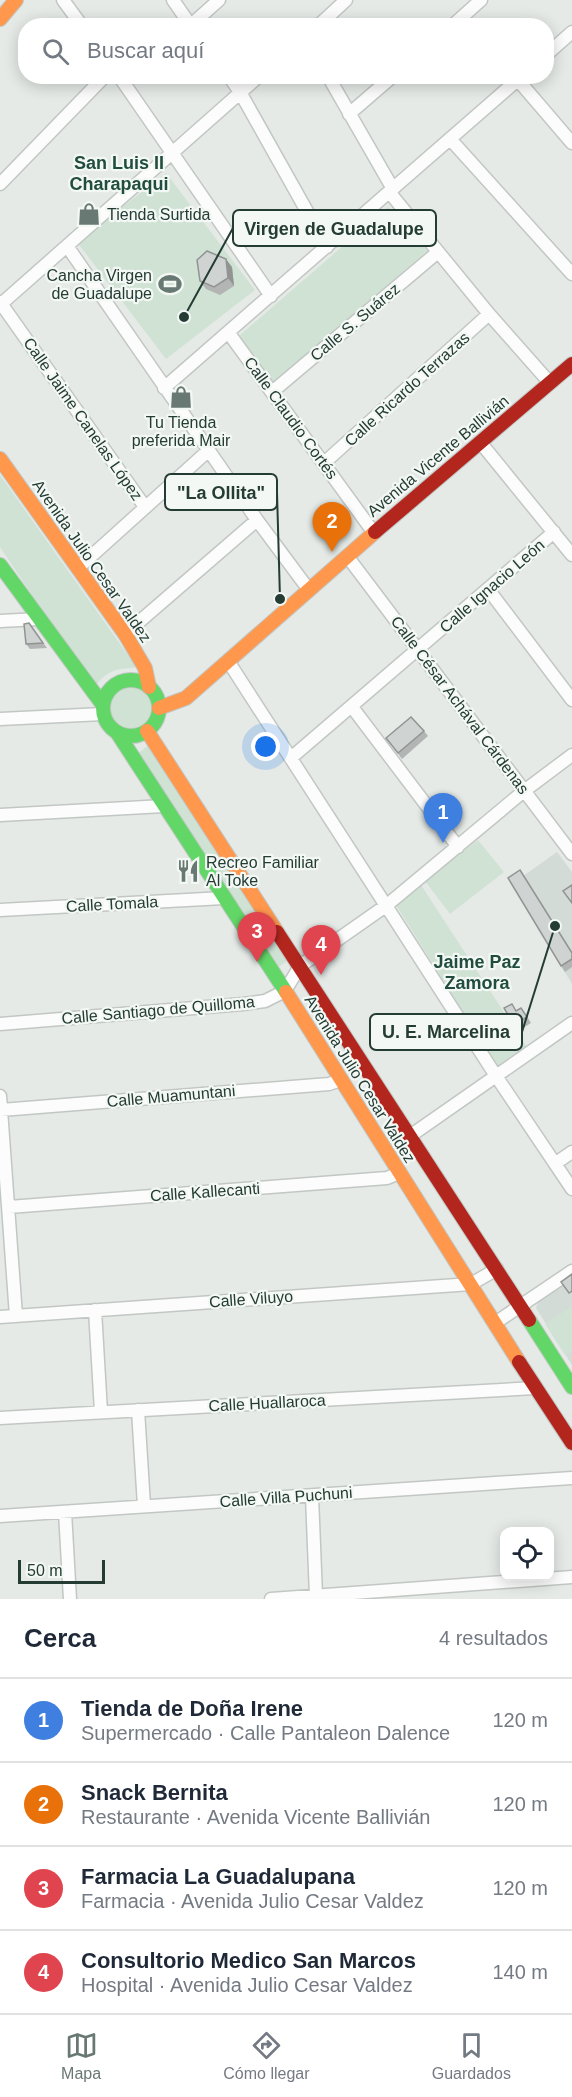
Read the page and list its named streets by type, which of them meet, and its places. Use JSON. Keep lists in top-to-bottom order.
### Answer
{
  "streets": {
    "main road": ["Avenida Vicente Ballivián", "Avenida Julio Cesar Valdez"],
    "street": [
      "Calle S. Suárez",
      "Calle Ricardo Terrazas",
      "Calle Claudio Cortés",
      "Calle Jaime Canelas López",
      "Calle Ignacio León",
      "Calle César Achával Cárdenas",
      "Calle Tomala",
      "Calle Santiago de Quilloma",
      "Calle Muamuntani",
      "Calle Kallecanti",
      "Calle Viluyo",
      "Calle Huallaroca",
      "Calle Villa Puchuni"
    ]
  },
  "crossings": [
    ["Calle S. Suárez", "Calle Claudio Cortés"],
    ["Calle Ricardo Terrazas", "Calle Claudio Cortés"],
    ["Calle Claudio Cortés", "Avenida Vicente Ballivián"],
    ["Avenida Vicente Ballivián", "Avenida Julio Cesar Valdez"],
    ["Avenida Vicente Ballivián", "Calle César Achával Cárdenas"],
    ["Avenida Julio Cesar Valdez", "Calle Tomala"],
    ["Avenida Julio Cesar Valdez", "Calle Santiago de Quilloma"],
    ["Avenida Julio Cesar Valdez", "Calle Muamuntani"],
    ["Avenida Julio Cesar Valdez", "Calle Kallecanti"],
    ["Avenida Julio Cesar Valdez", "Calle Viluyo"],
    ["Avenida Julio Cesar Valdez", "Calle Huallaroca"],
    ["Calle Ignacio León", "Calle César Achával Cárdenas"]
  ],
  "districts": ["San Luis II Charapaqui", "Jaime Paz Zamora"],
  "places": {
    "shop": ["Tienda Surtida", "Tu Tienda preferida Mair"],
    "sports": ["Cancha Virgen de Guadalupe"],
    "other": ["Virgen de Guadalupe", "\"La Ollita\"", "U. E. Marcelina"],
    "restaurant": ["Recreo Familiar Al Toke"]
  },
  "scale_bar": "50 m",
  "page": {
    "search": "Buscar aquí",
    "pins": [
      "2",
      "1",
      "3",
      "4"
    ],
    "scale": "50 m",
    "heading": ["Cerca", "4 resultados"],
    "list": [
      {
        "mark": "1",
        "name": "Tienda de Doña Irene",
        "note": "Supermercado · Calle Pantaleon Dalence",
        "value": "120 m"
      },
      {
        "mark": "2",
        "name": "Snack Bernita",
        "note": "Restaurante · Avenida Vicente Ballivián",
        "value": "120 m"
      },
      {
        "mark": "3",
        "name": "Farmacia La Guadalupana",
        "note": "Farmacia · Avenida Julio Cesar Valdez",
        "value": "120 m"
      },
      {
        "mark": "4",
        "name": "Consultorio Medico San Marcos",
        "note": "Hospital · Avenida Julio Cesar Valdez",
        "value": "140 m"
      }
    ],
    "nav": ["Mapa", "Cómo llegar", "Guardados"]
  }
}
